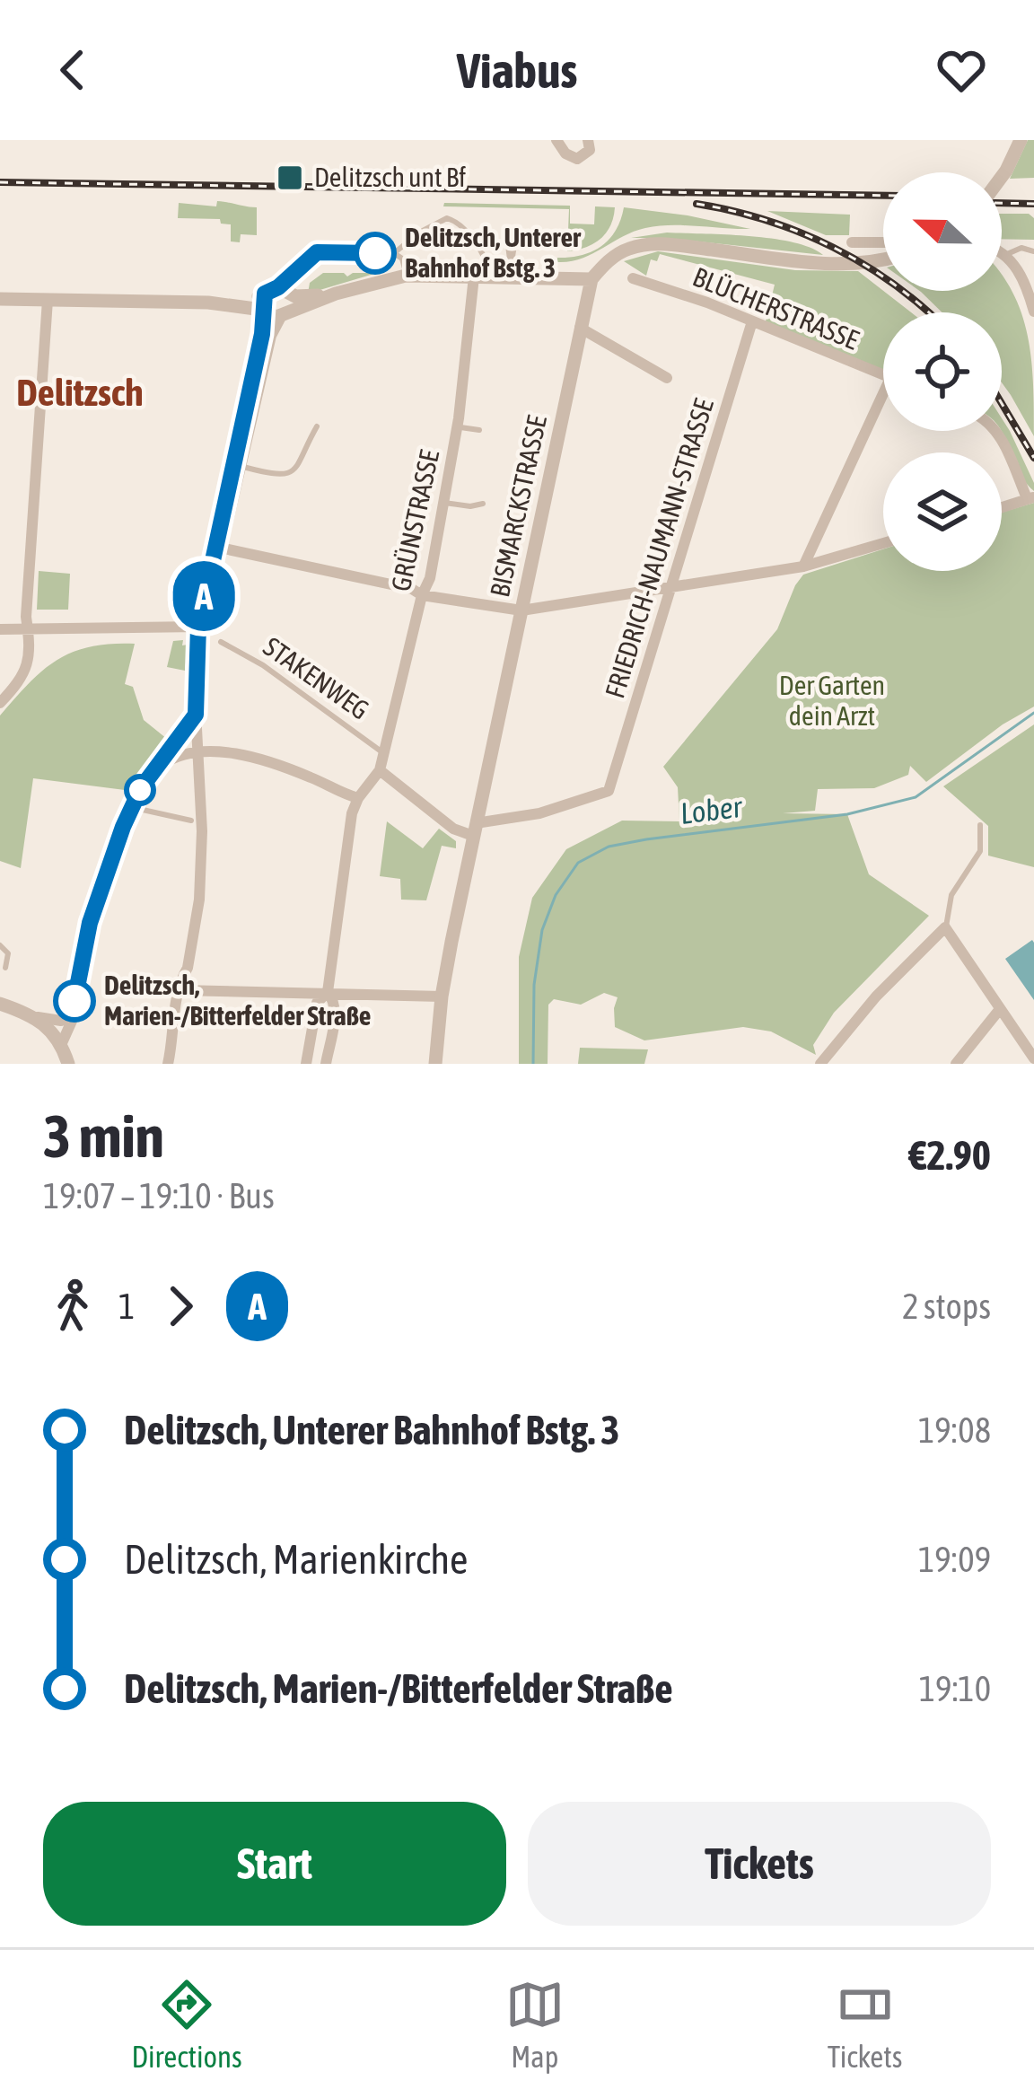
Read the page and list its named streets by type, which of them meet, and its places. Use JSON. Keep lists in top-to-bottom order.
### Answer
{
  "streets": {
    "street": [
      "BLÜCHERSTRASSE",
      "BISMARCKSTRASSE",
      "GRÜNSTRASSE",
      "FRIEDRICH-NAUMANN-STRASSE"
    ],
    "lane": ["STAKENWEG"]
  },
  "crossings": [
    ["BLÜCHERSTRASSE", "FRIEDRICH-NAUMANN-STRASSE"],
    ["BISMARCKSTRASSE", "FRIEDRICH-NAUMANN-STRASSE"],
    ["GRÜNSTRASSE", "STAKENWEG"]
  ],
  "districts": ["Delitzsch"],
  "water": ["Lober"],
  "parks": ["Der Garten dein Arzt"],
  "places": {
    "transit": ["Delitzsch unt Bf"],
    "other": ["Delitzsch, Unterer Bahnhof Bstg. 3", "Delitzsch, Marien-/Bitterfelder Straße"]
  },
  "lines": ["bus line A"],
  "north": "left",
  "page": {
    "header": "Viabus",
    "on_map": "A",
    "heading": ["3 min", "19:07 – 19:10 · Bus", "€2.90"],
    "legs": ["1", "A", "2 stops"],
    "list": [
      {
        "name": "Delitzsch, Unterer Bahnhof Bstg. 3",
        "value": "19:08"
      },
      {
        "name": "Delitzsch, Marienkirche",
        "value": "19:09"
      },
      {
        "name": "Delitzsch, Marien-/Bitterfelder Straße",
        "value": "19:10"
      }
    ],
    "buttons": ["Start", "Tickets"],
    "tabs": ["Directions", "Map", "Tickets"]
  }
}
